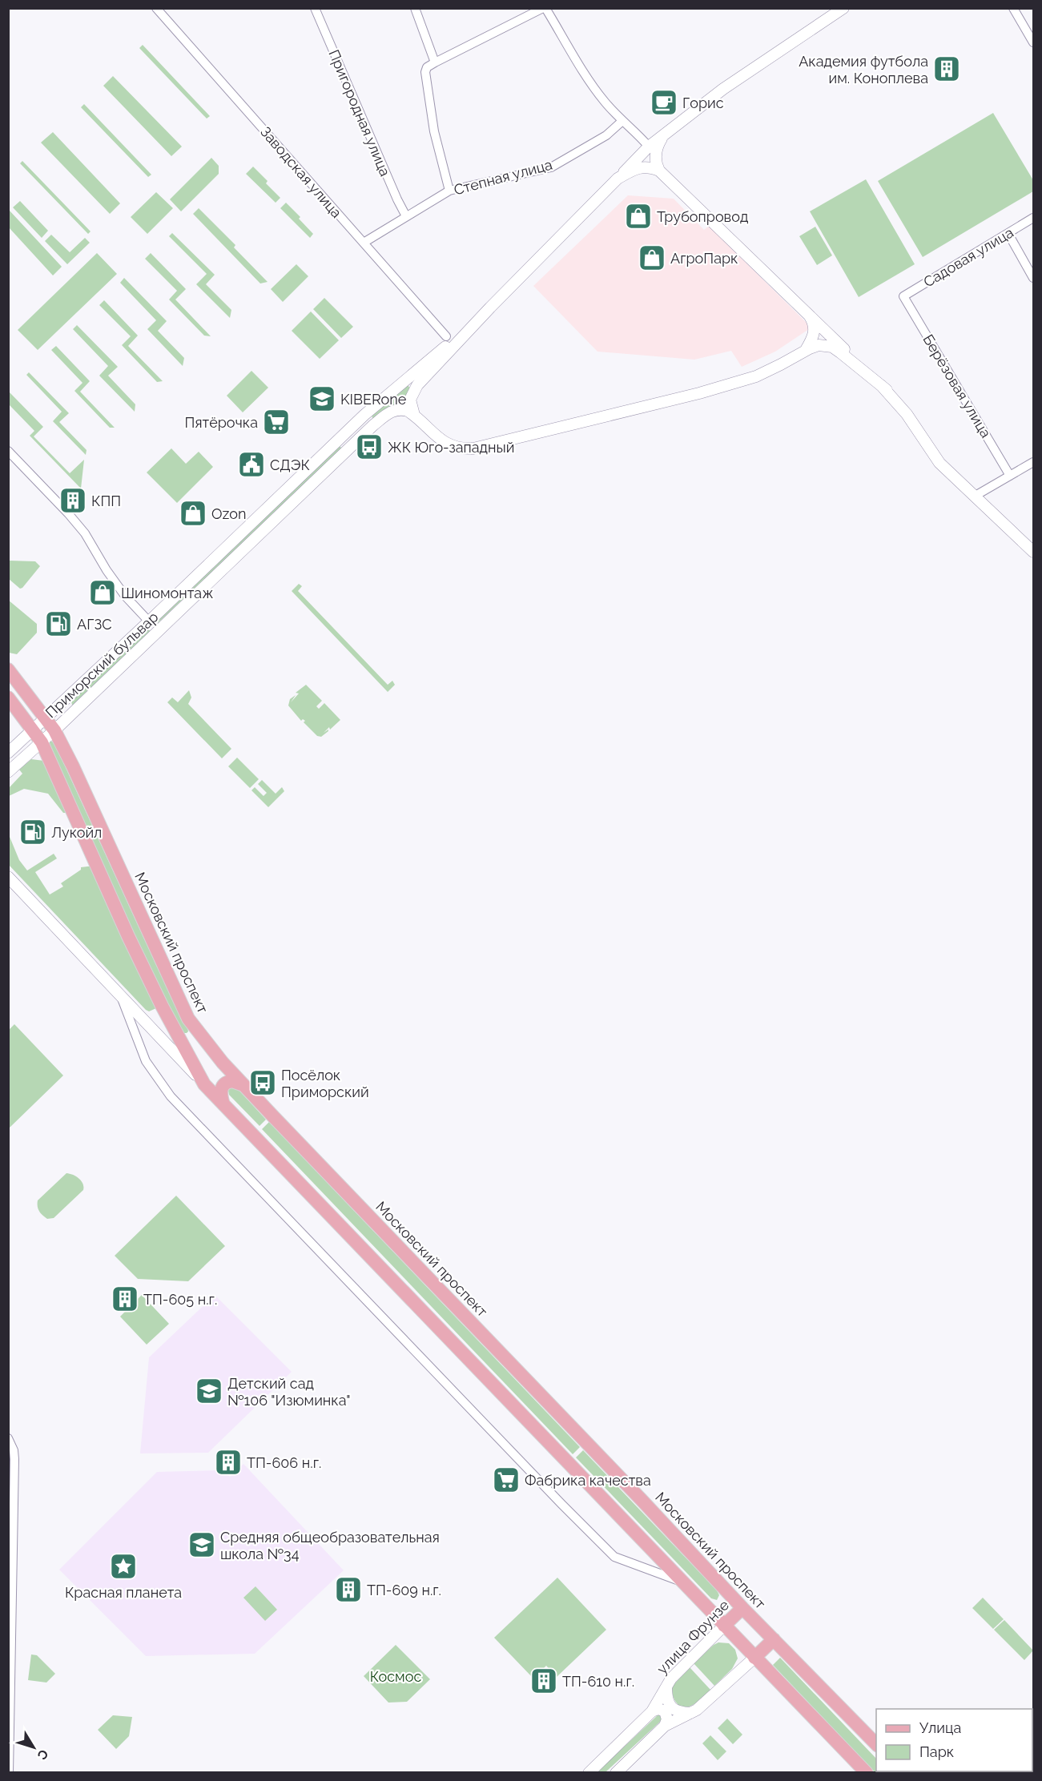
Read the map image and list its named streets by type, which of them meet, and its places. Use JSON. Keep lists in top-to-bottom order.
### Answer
{
  "streets": {
    "main road": ["Приморский бульвар", "Московский проспект", "улица Фрунзе"],
    "street": [
      "Пригородная улица",
      "Заводская улица",
      "Степная улица",
      "Садовая улица",
      "Берёзовая улица"
    ]
  },
  "crossings": [
    ["Пригородная улица", "Степная улица"],
    ["Заводская улица", "Степная улица"],
    ["Садовая улица", "Берёзовая улица"],
    ["Приморский бульвар", "Московский проспект"],
    ["Московский проспект", "улица Фрунзе"]
  ],
  "parks": ["Космос"],
  "places": {
    "building": [
      "Академия футбола им. Коноплева",
      "КПП",
      "ТП-605 н.г.",
      "ТП-606 н.г.",
      "ТП-609 н.г.",
      "ТП-610 н.г."
    ],
    "cafe": ["Горис"],
    "shop": [
      "Трубопровод",
      "АгроПарк",
      "Ozon",
      "Шиномонтаж"
    ],
    "school or university": ["KIBERone", "Детский сад №106 \"Изюминка\"", "Средняя общеобразовательная школа №34"],
    "supermarket": ["Пятёрочка", "Фабрика качества"],
    "bus stop": ["ЖК Юго-западный", "Посёлок Приморский"],
    "public building": ["СДЭК"],
    "fuel station": ["АГЗС", "Лукойл"],
    "place": ["Красная планета"]
  },
  "legend": ["Улица", "Парк"],
  "north": "bottom right"
}
